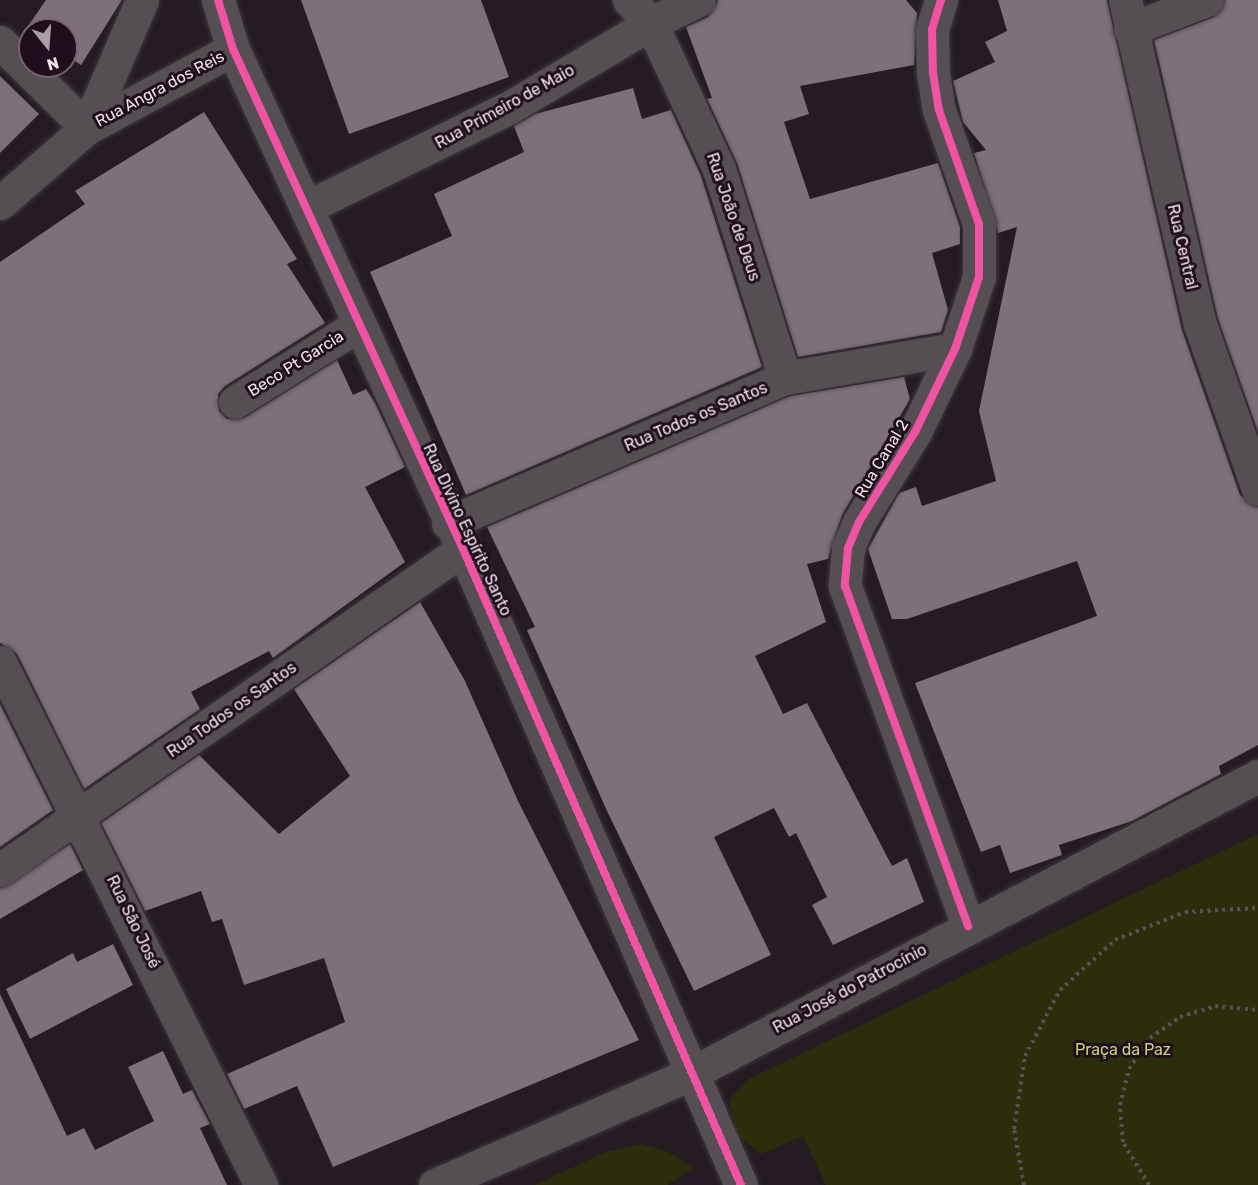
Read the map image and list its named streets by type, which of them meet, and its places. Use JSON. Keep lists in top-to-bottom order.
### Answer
{
  "streets": {
    "street": [
      "Rua Angra dos Reis",
      "Rua Primeiro de Maio",
      "Rua João de Deus",
      "Rua Central",
      "Beco Pt Garcia",
      "Rua Todos os Santos",
      "Rua Canal 2",
      "Rua Divino Espírito Santo",
      "Rua São José",
      "Rua José do Patrocínio"
    ]
  },
  "crossings": [
    ["Rua Angra dos Reis", "Rua Divino Espírito Santo"],
    ["Rua Primeiro de Maio", "Rua João de Deus"],
    ["Rua Primeiro de Maio", "Rua Divino Espírito Santo"],
    ["Rua João de Deus", "Rua Todos os Santos"],
    ["Beco Pt Garcia", "Rua Divino Espírito Santo"],
    ["Rua Todos os Santos", "Rua Canal 2"],
    ["Rua Todos os Santos", "Rua Divino Espírito Santo"],
    ["Rua Todos os Santos", "Rua São José"],
    ["Rua Canal 2", "Rua José do Patrocínio"],
    ["Rua Divino Espírito Santo", "Rua José do Patrocínio"]
  ],
  "parks": ["Praça da Paz"],
  "north": "bottom"
}
